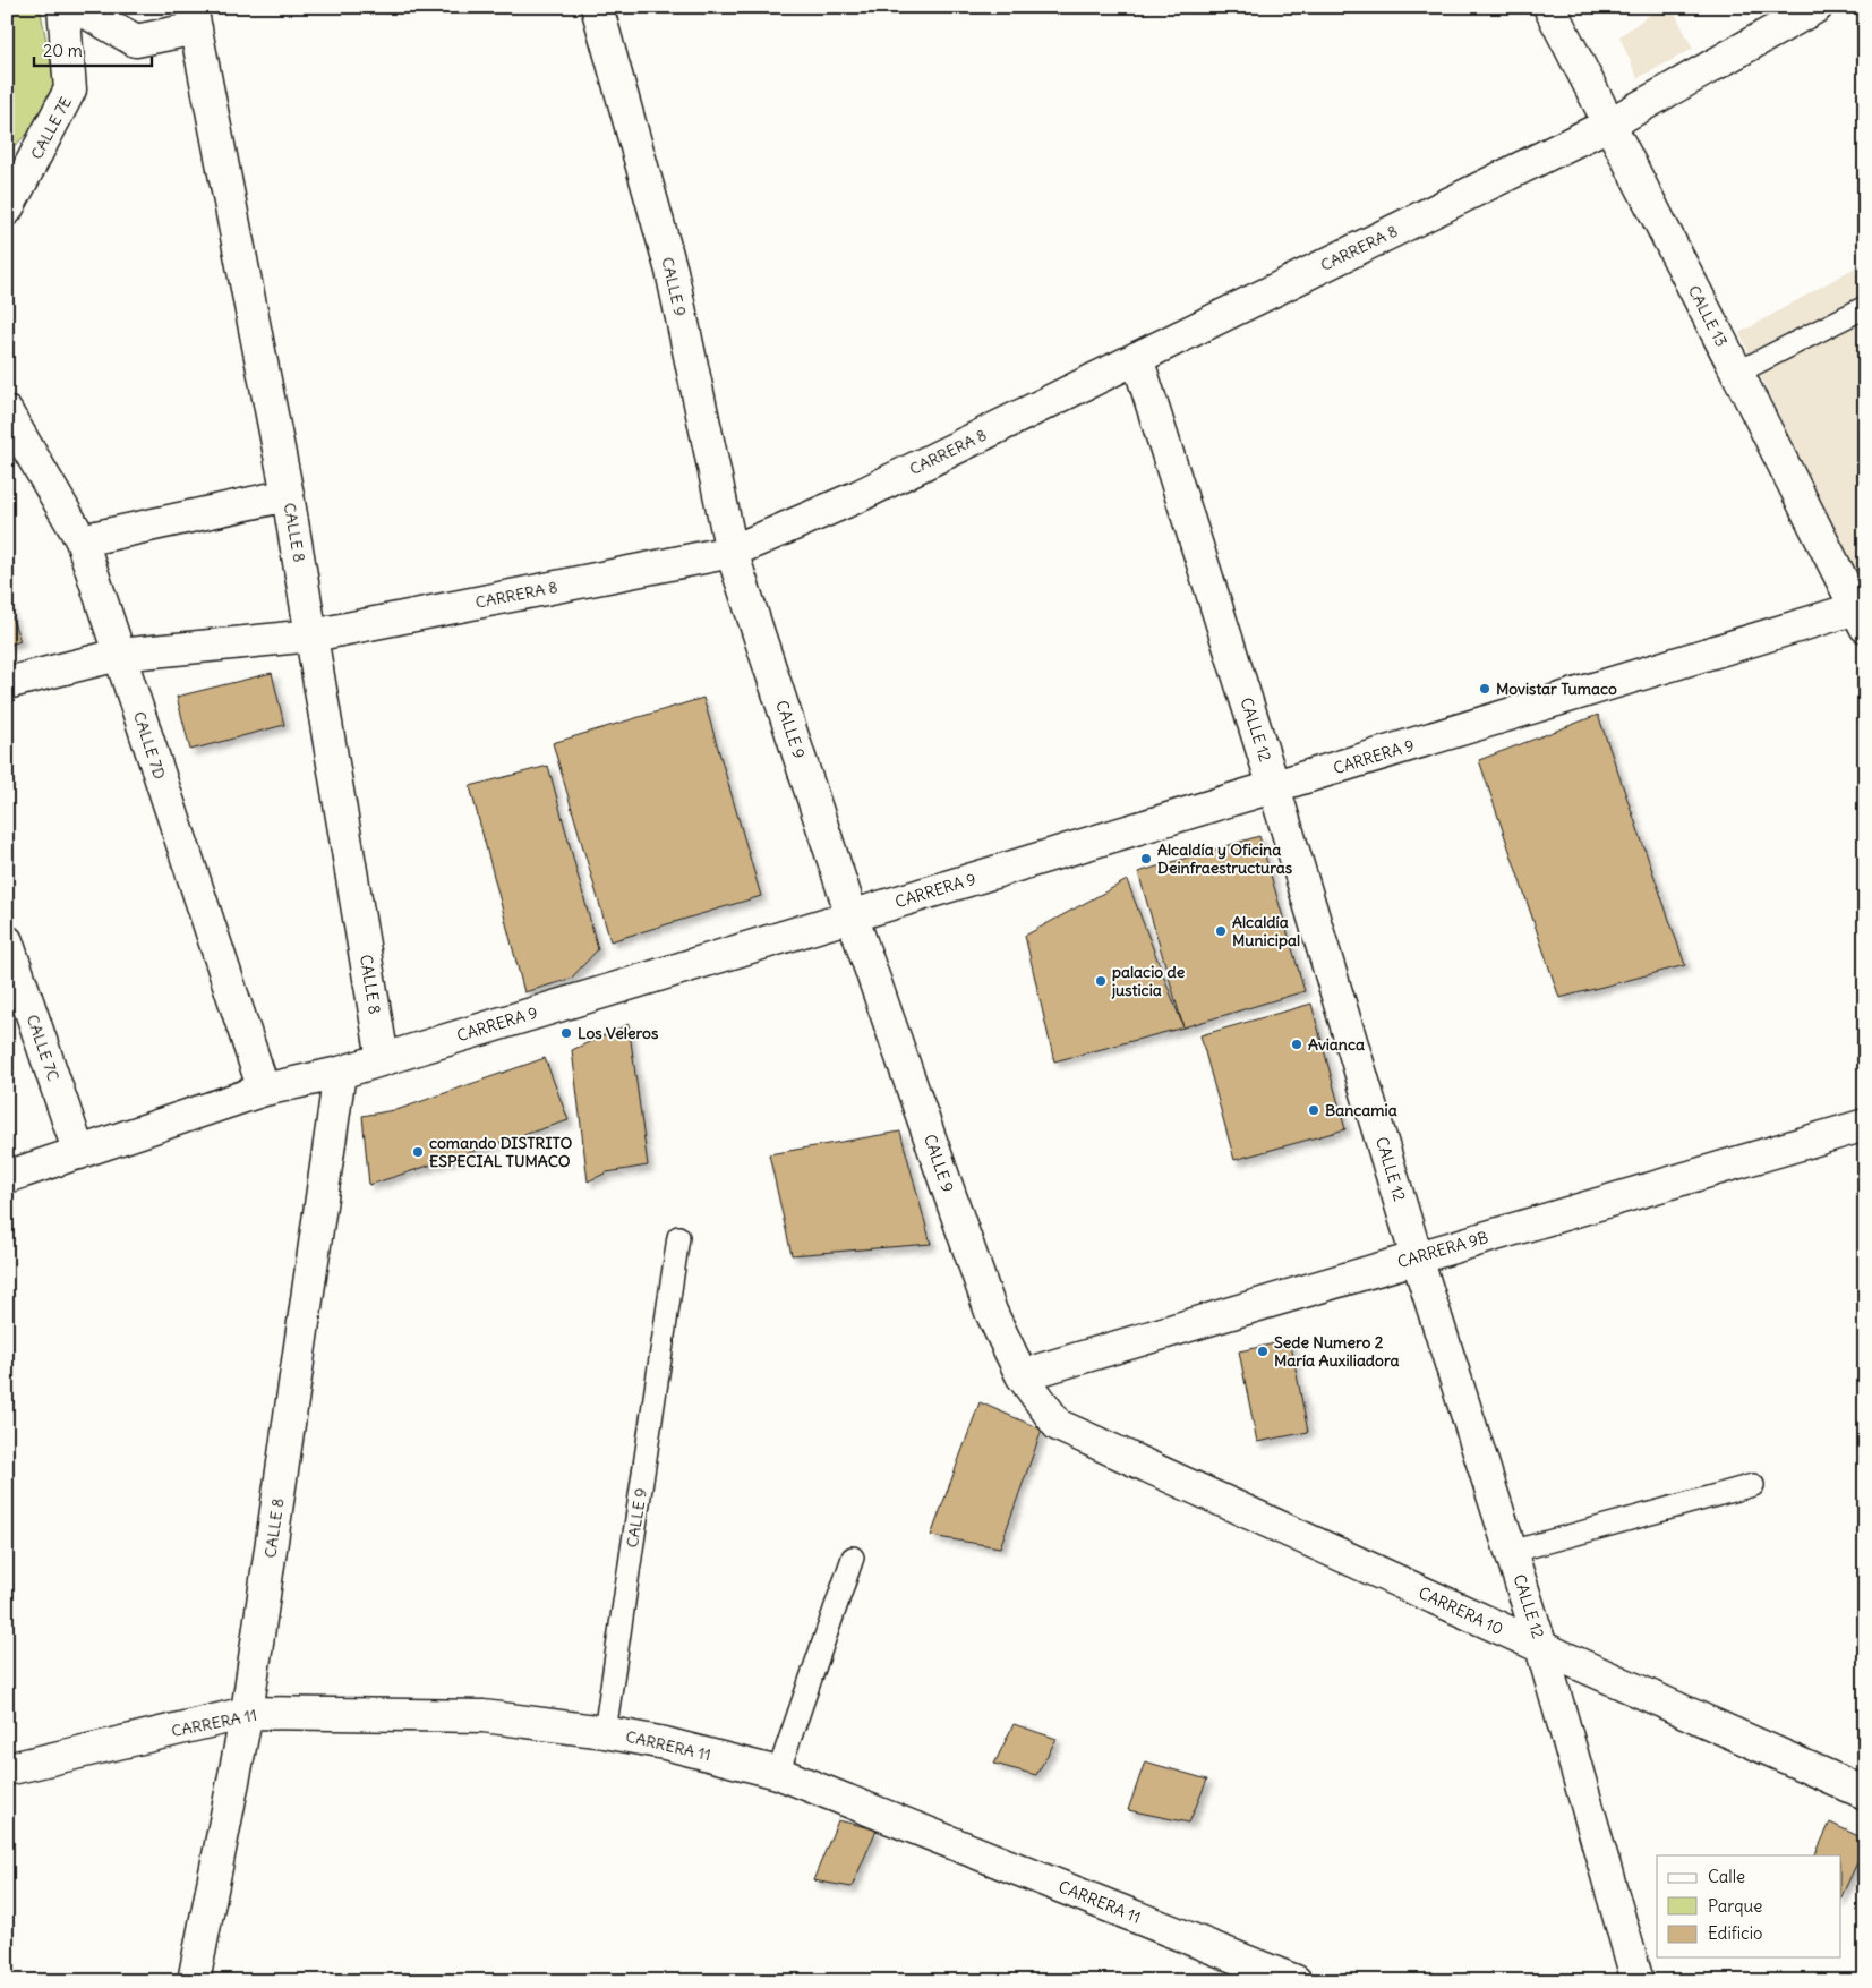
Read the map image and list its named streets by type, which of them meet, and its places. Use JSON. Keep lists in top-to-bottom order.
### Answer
{
  "streets": {
    "street": [
      "CALLE 7E",
      "CARRERA 8",
      "CALLE 9",
      "CALLE 13",
      "CALLE 8",
      "CALLE 12",
      "CALLE 7D",
      "CARRERA 9",
      "CALLE 7C",
      "CARRERA 9B",
      "CARRERA 10",
      "CARRERA 11"
    ]
  },
  "crossings": [
    ["CARRERA 8", "CALLE 9"],
    ["CARRERA 8", "CALLE 13"],
    ["CARRERA 8", "CALLE 8"],
    ["CARRERA 8", "CALLE 12"],
    ["CARRERA 8", "CALLE 7D"],
    ["CALLE 9", "CARRERA 9"],
    ["CALLE 9", "CARRERA 9B"],
    ["CALLE 9", "CARRERA 10"],
    ["CALLE 9", "CARRERA 11"],
    ["CALLE 13", "CARRERA 9"],
    ["CALLE 8", "CARRERA 9"],
    ["CALLE 8", "CARRERA 11"],
    ["CALLE 12", "CARRERA 9"],
    ["CALLE 12", "CARRERA 9B"],
    ["CALLE 12", "CARRERA 10"],
    ["CALLE 7D", "CARRERA 9"],
    ["CARRERA 9", "CALLE 7C"]
  ],
  "places": [
    "Movistar Tumaco",
    "Alcaldía y Oficina Deinfraestructuras",
    "Alcaldía Municipal",
    "palacio de justicia",
    "Los Veleros",
    "Avianca",
    "Bancamia",
    "comando DISTRITO ESPECIAL TUMACO",
    "Sede Numero 2 María Auxiliadora"
  ],
  "legend": ["Calle", "Parque", "Edificio"],
  "scale_bar": "20 m"
}
